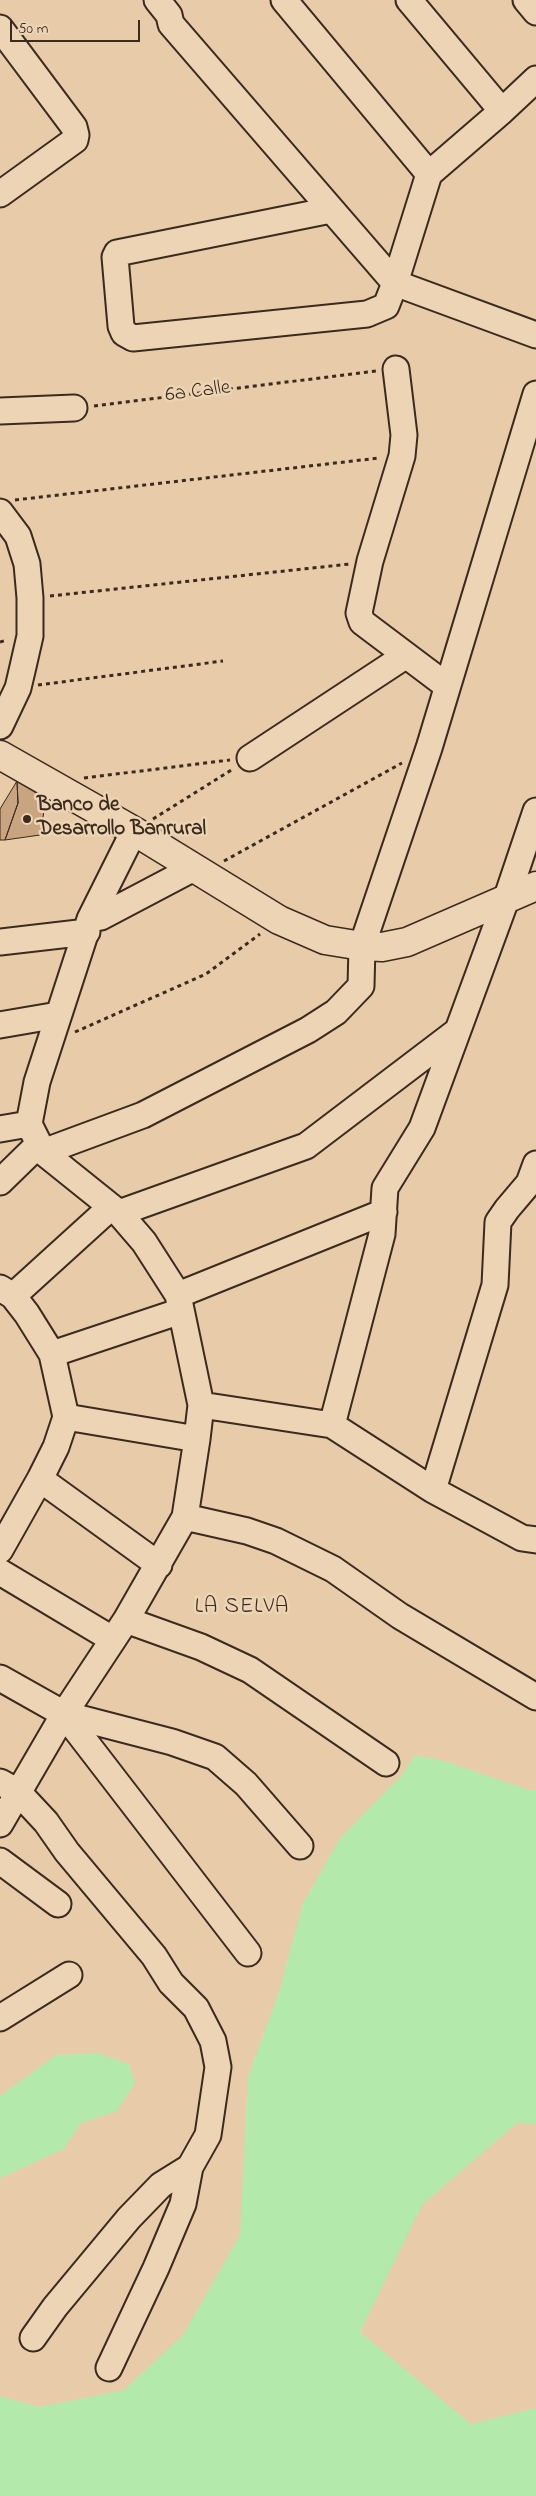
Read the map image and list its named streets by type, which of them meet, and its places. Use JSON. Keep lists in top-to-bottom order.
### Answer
{
  "streets": {
    "path": ["6a Calle"]
  },
  "districts": ["LA SELVA"],
  "places": ["Banco de Desarrollo Banrural"],
  "scale_bar": "50 m"
}
